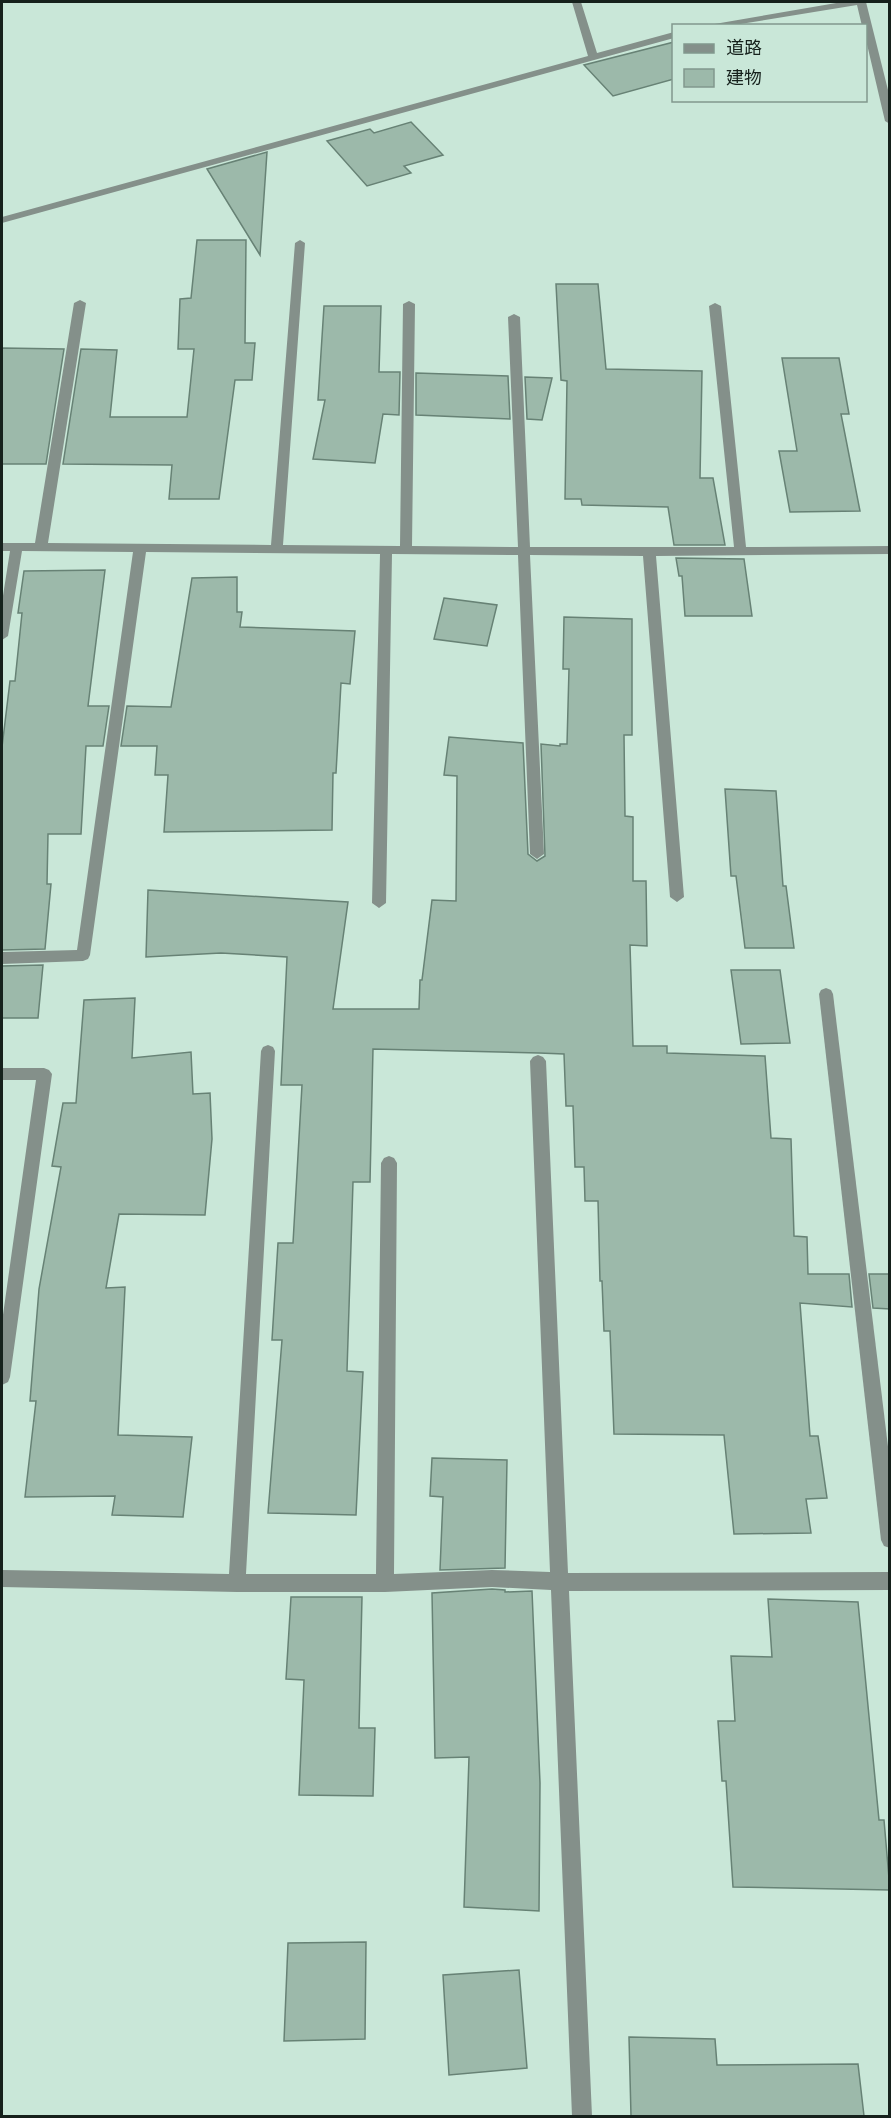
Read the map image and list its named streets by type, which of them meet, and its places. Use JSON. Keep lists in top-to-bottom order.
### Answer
{
  "legend": ["道路", "建物"]
}
